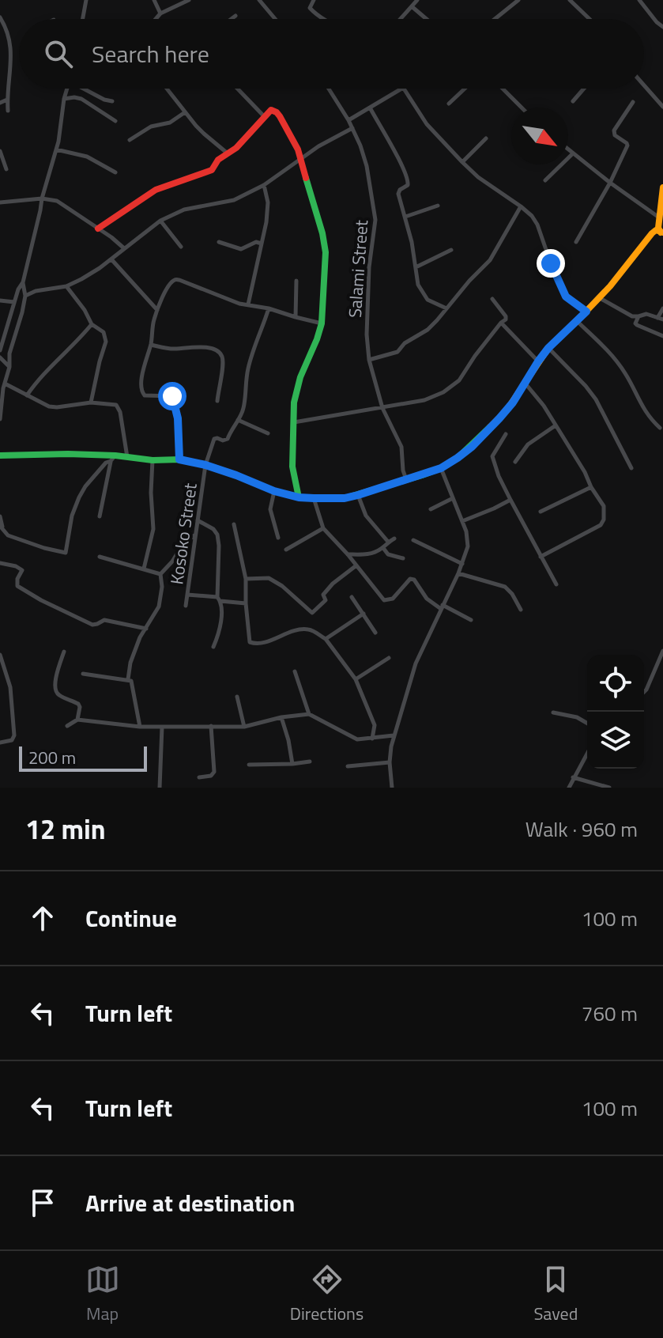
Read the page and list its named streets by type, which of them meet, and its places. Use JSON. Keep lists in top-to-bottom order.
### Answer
{
  "streets": {
    "street": ["Salami Street", "Kosoko Street"]
  },
  "scale_bar": "200 m",
  "north": "bottom right",
  "page": {
    "search": "Search here",
    "scale": "200 m",
    "heading": ["12 min", "Walk · 960 m"],
    "list": [
      ["Continue", "100 m"],
      ["Turn left", "760 m"],
      ["Turn left", "100 m"],
      "Arrive at destination"
    ],
    "nav": ["Map", "Directions", "Saved"]
  }
}
